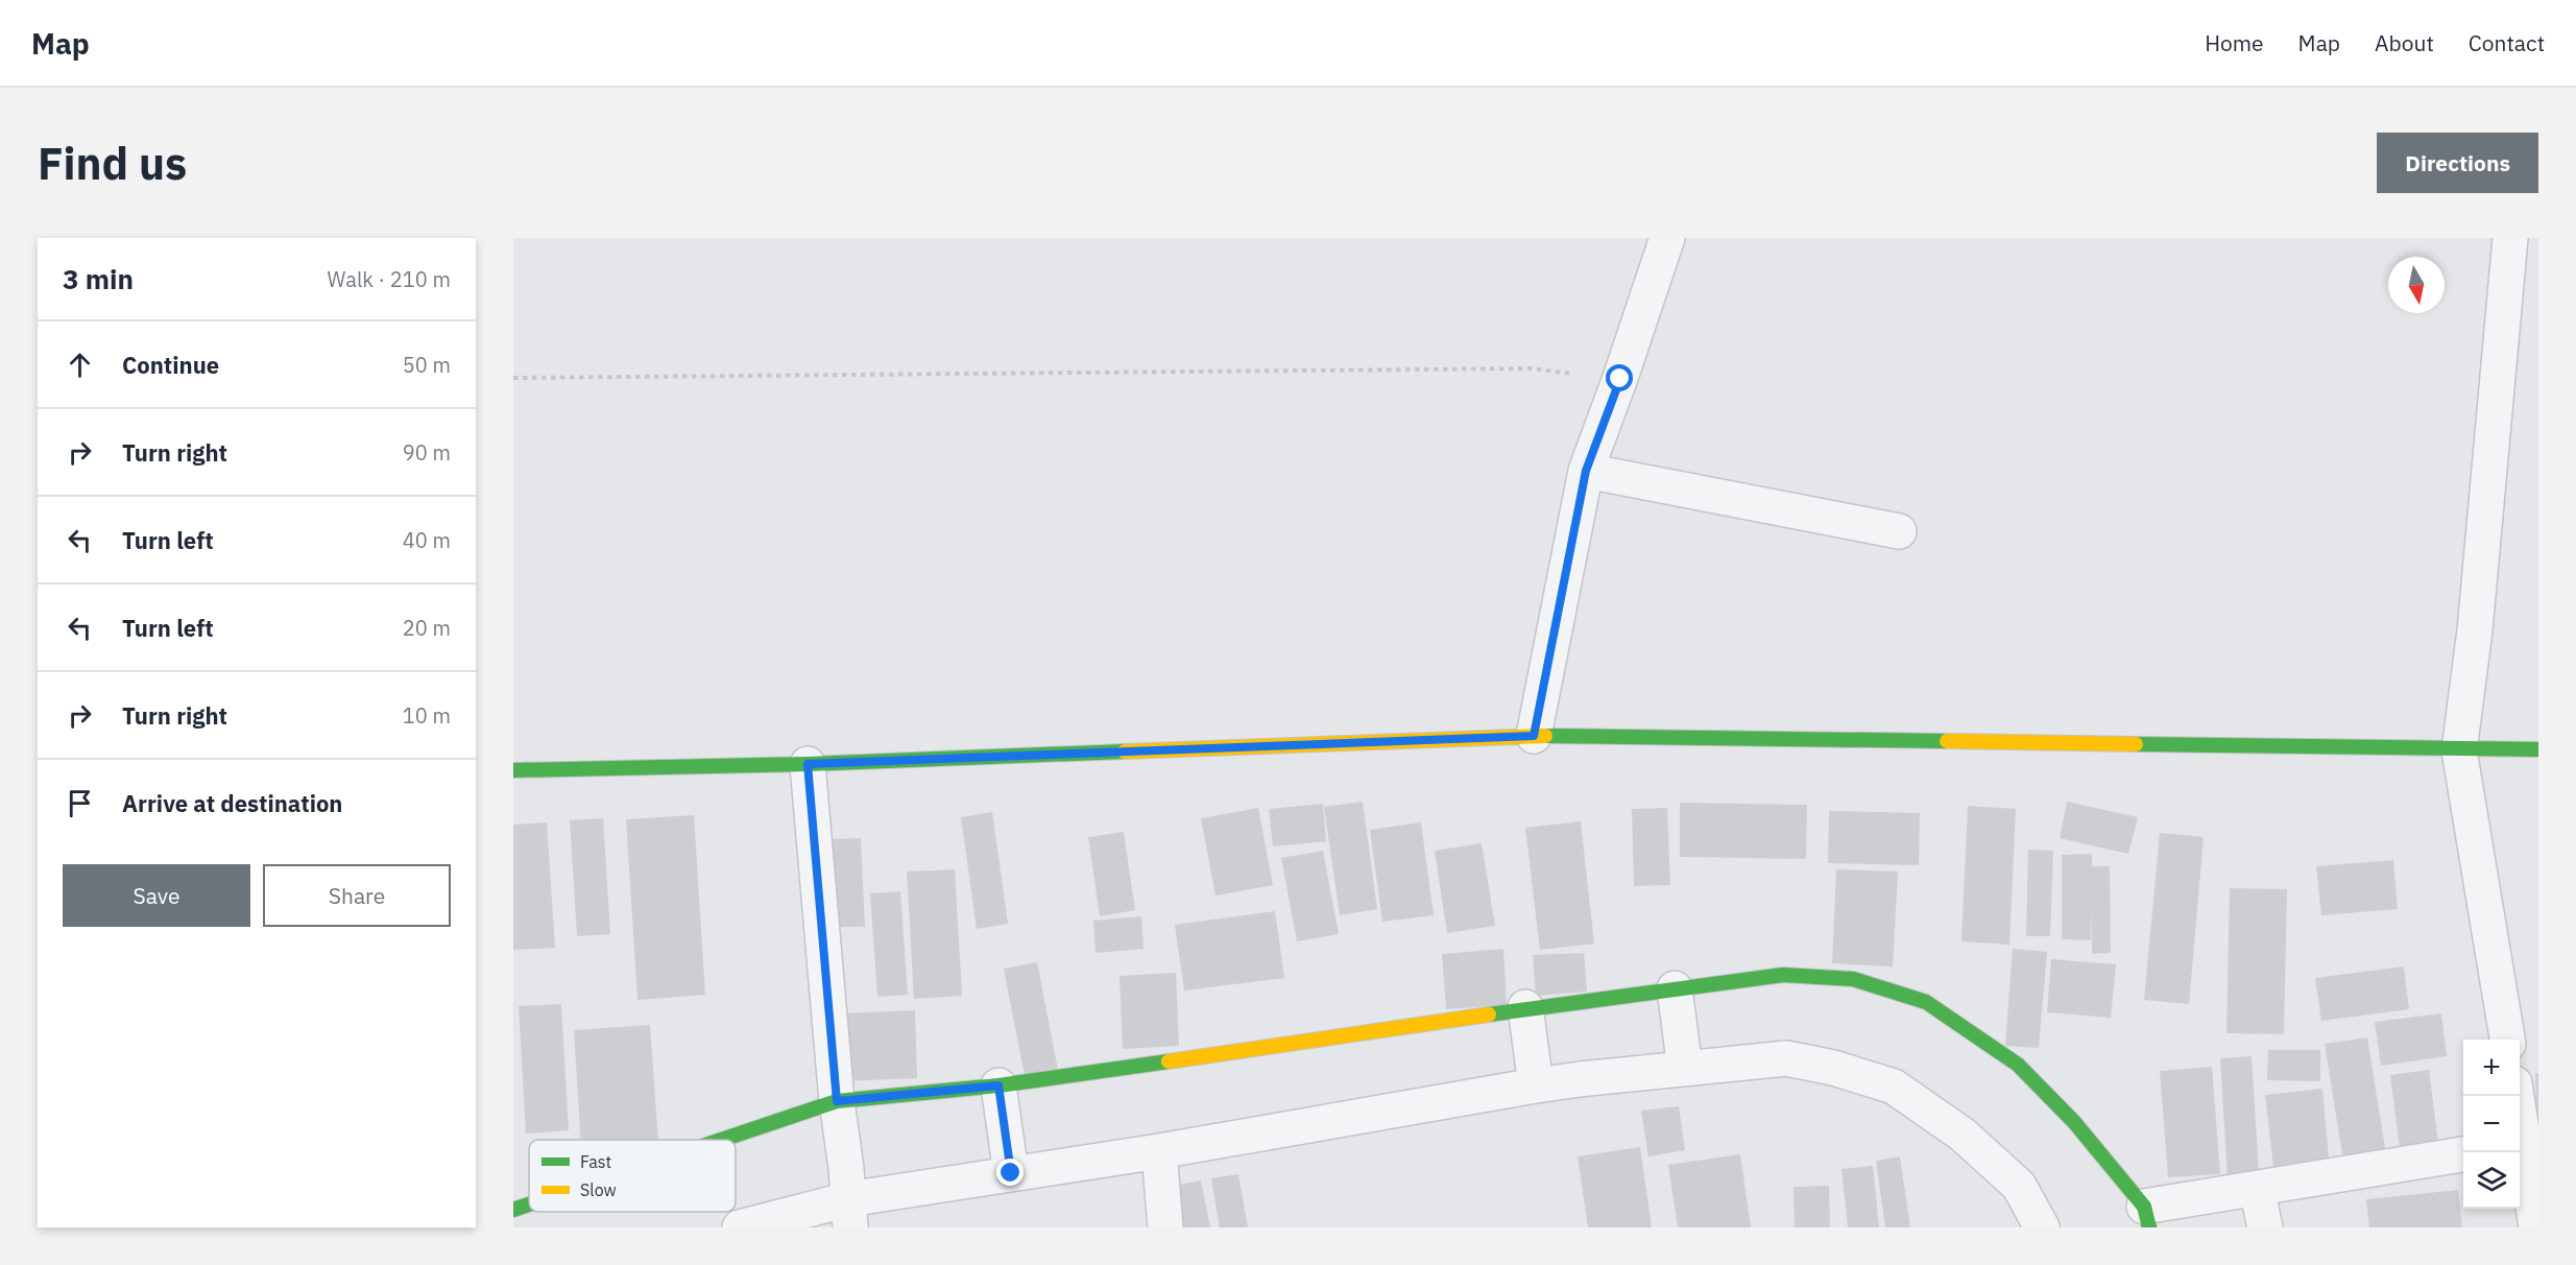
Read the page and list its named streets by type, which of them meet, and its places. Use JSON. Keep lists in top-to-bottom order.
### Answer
{
  "legend": ["Fast", "Slow"],
  "north": "bottom",
  "page": {
    "header": "Map",
    "nav": [
      "Home",
      "Map",
      "About",
      "Contact"
    ],
    "buttons": [
      "Directions",
      ["Save", "Share"]
    ],
    "title": "Find us",
    "heading": ["3 min", "Walk · 210 m"],
    "list": [
      ["Continue", "50 m"],
      ["Turn right", "90 m"],
      ["Turn left", "40 m"],
      ["Turn left", "20 m"],
      ["Turn right", "10 m"],
      "Arrive at destination"
    ],
    "map_buttons": ["+", "−"]
  }
}
